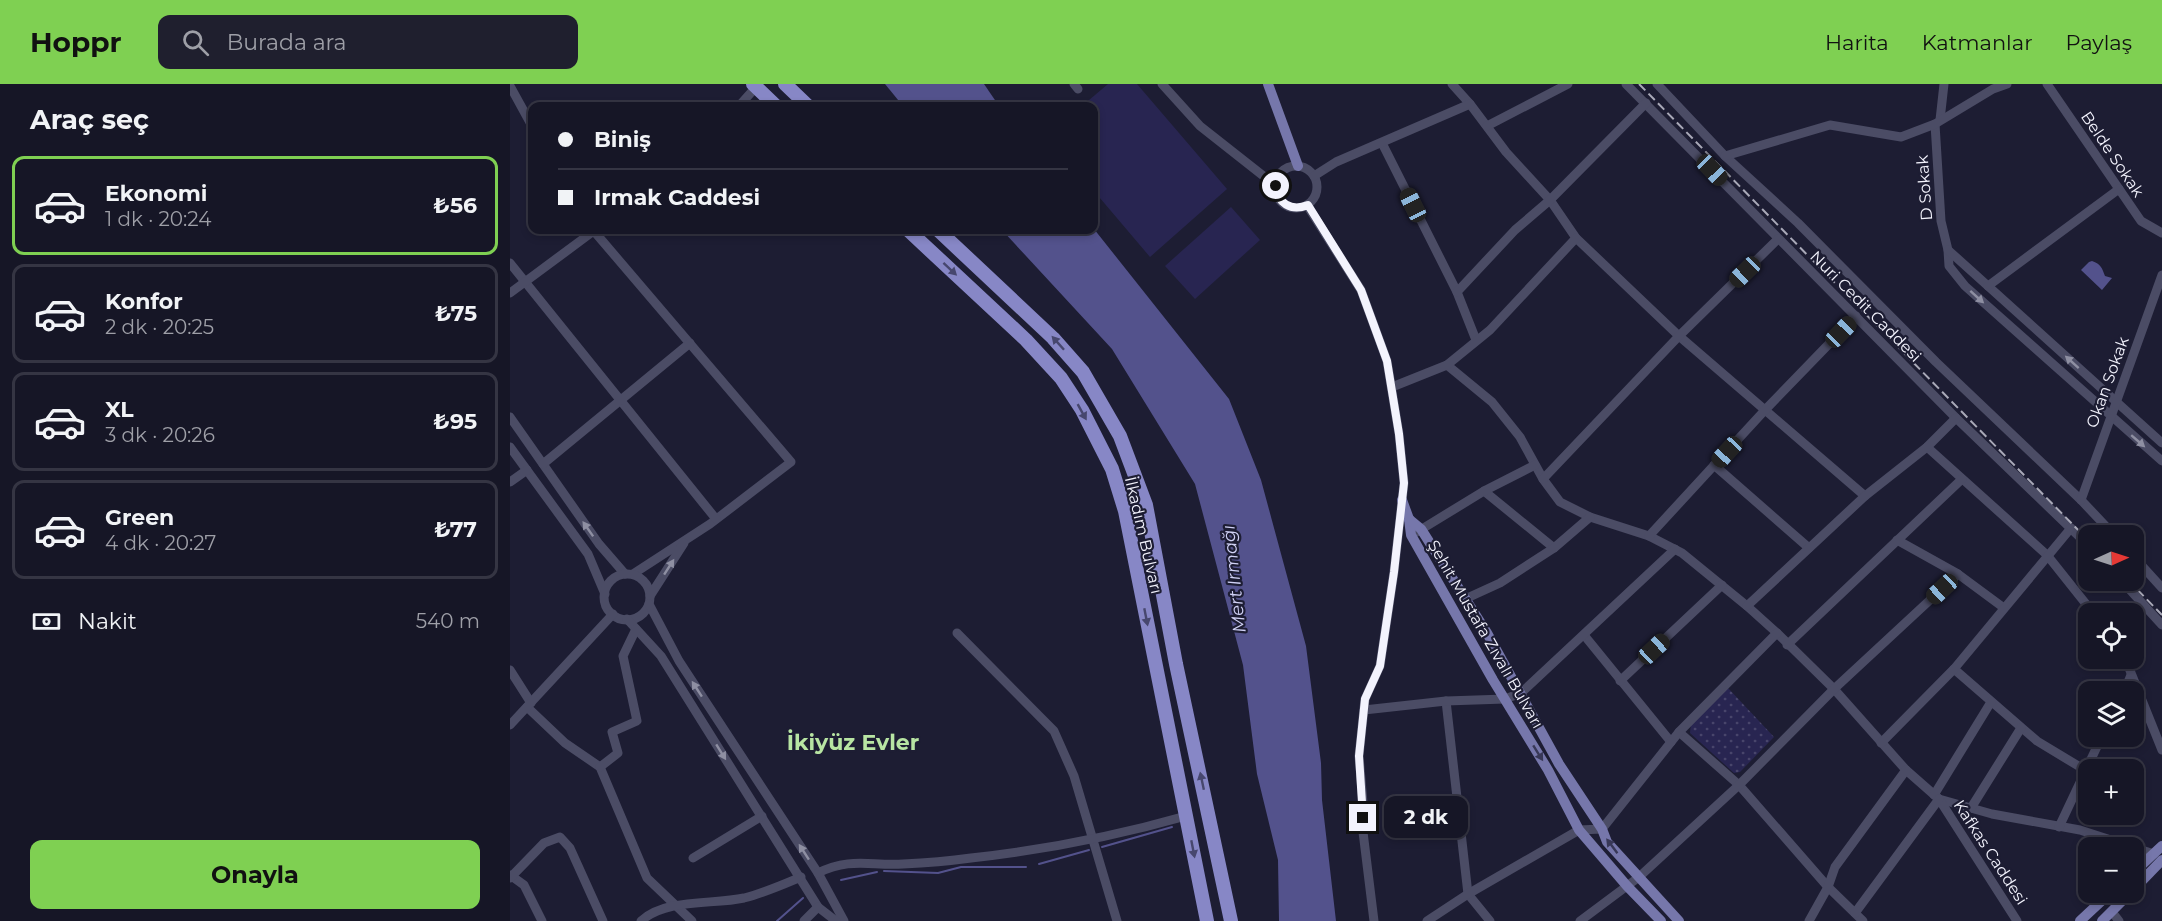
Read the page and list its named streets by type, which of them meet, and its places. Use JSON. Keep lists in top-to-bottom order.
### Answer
{
  "streets": {
    "highway": ["İlkadım Bulvarı"],
    "main road": ["Şehit Mustafa Zıvalı Bulvarı"],
    "street": [
      "Belde Sokak",
      "D Sokak",
      "Nuri Cedit Caddesi",
      "Okan Sokak",
      "Kafkas Caddesi"
    ]
  },
  "crossings": [
    ["D Sokak", "Okan Sokak"]
  ],
  "districts": ["İkiyüz Evler"],
  "water": ["Mert Irmağı"],
  "north": "right",
  "page": {
    "header": "Hoppr",
    "search": "Burada ara",
    "nav": ["Harita", "Katmanlar", "Paylaş"],
    "heading": "Araç seç",
    "banner": ["Biniş", "Irmak Caddesi"],
    "list": [
      {
        "name": "Ekonomi",
        "note": "1 dk · 20:24",
        "value": "₺56"
      },
      {
        "name": "Konfor",
        "note": "2 dk · 20:25",
        "value": "₺75"
      },
      {
        "name": "XL",
        "note": "3 dk · 20:26",
        "value": "₺95"
      },
      {
        "name": "Green",
        "note": "4 dk · 20:27",
        "value": "₺77"
      }
    ],
    "map_buttons": ["+", "−"],
    "pay": ["Nakit", "540 m"],
    "bubble": "2 dk",
    "buttons": "Onayla"
  }
}
